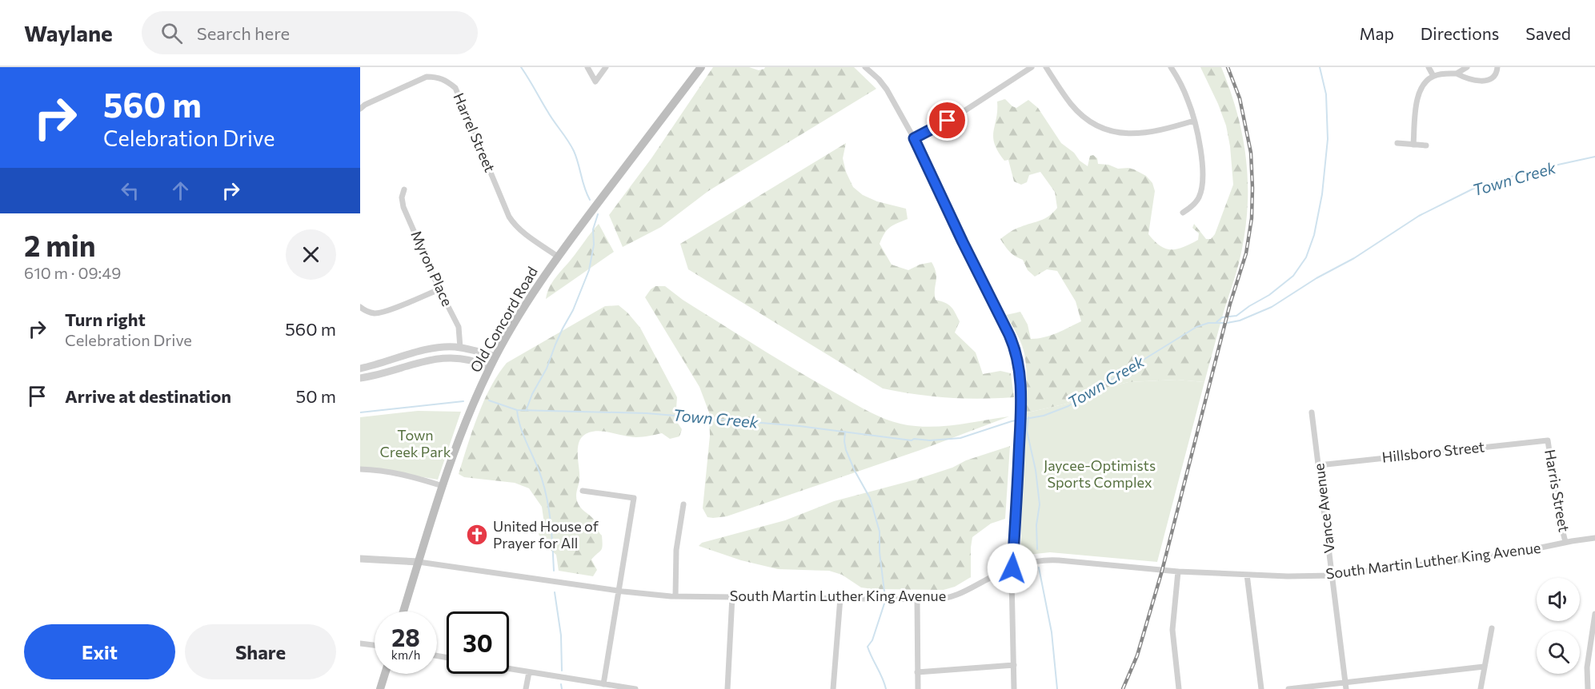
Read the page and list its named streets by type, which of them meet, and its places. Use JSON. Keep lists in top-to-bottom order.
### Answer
{
  "streets": {
    "main road": ["Old Concord Road"],
    "street": [
      "Harrel Street",
      "Myron Place",
      "Hillsboro Street",
      "Harris Street",
      "Vance Avenue",
      "South Martin Luther King Avenue"
    ]
  },
  "crossings": [
    ["Harrel Street", "Old Concord Road"],
    ["Old Concord Road", "South Martin Luther King Avenue"],
    ["Hillsboro Street", "Harris Street"],
    ["Hillsboro Street", "Vance Avenue"],
    ["Harris Street", "South Martin Luther King Avenue"],
    ["Vance Avenue", "South Martin Luther King Avenue"]
  ],
  "water": ["Town Creek"],
  "parks": ["Town Creek Park", "Jaycee-Optimists Sports Complex"],
  "places": {
    "church": ["United House of Prayer for All"]
  },
  "page": {
    "header": "Waylane",
    "search": "Search here",
    "nav": ["Map", "Directions", "Saved"],
    "turn": ["560 m", "Celebration Drive"],
    "heading": ["2 min", "610 m · 09:49"],
    "list": [
      {
        "name": "Turn right",
        "note": "Celebration Drive",
        "value": "560 m"
      },
      {
        "name": "Arrive at destination",
        "value": "50 m"
      }
    ],
    "speed": "28 km/h",
    "limit": "30",
    "buttons": ["Exit", "Share"]
  }
}
